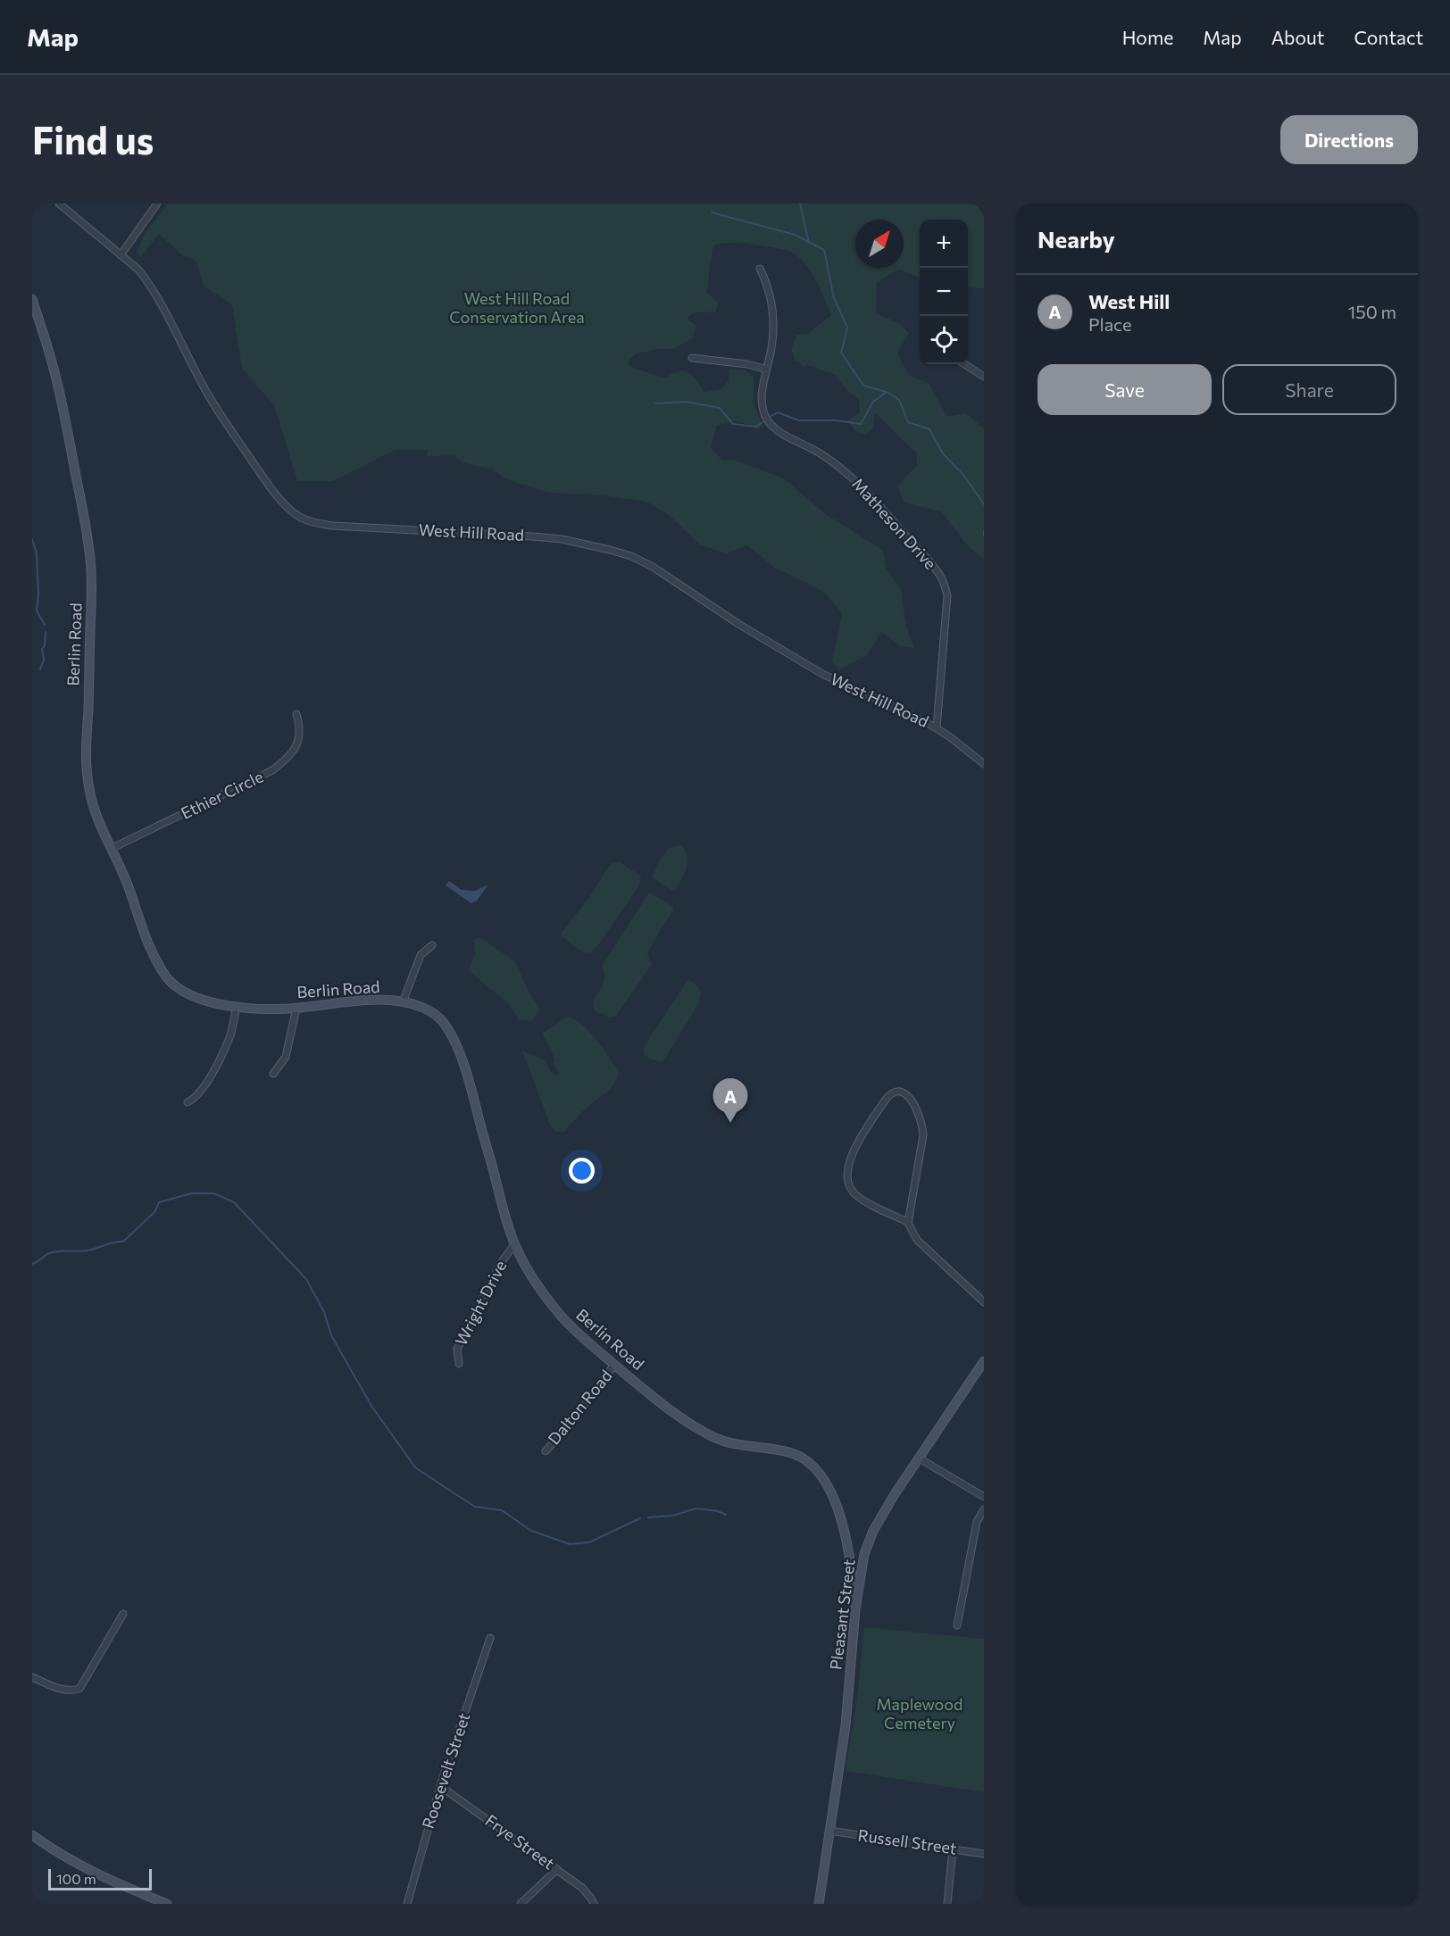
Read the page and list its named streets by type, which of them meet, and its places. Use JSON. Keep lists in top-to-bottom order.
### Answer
{
  "streets": {
    "street": [
      "Matheson Drive",
      "West Hill Road",
      "Berlin Road",
      "Ethier Circle",
      "Wright Drive",
      "Dalton Road",
      "Pleasant Street",
      "Roosevelt Street",
      "Frye Street",
      "Russell Street"
    ]
  },
  "crossings": [
    ["Matheson Drive", "West Hill Road"],
    ["Berlin Road", "Ethier Circle"],
    ["Berlin Road", "Wright Drive"],
    ["Berlin Road", "Dalton Road"],
    ["Berlin Road", "Pleasant Street"],
    ["Pleasant Street", "Russell Street"],
    ["Roosevelt Street", "Frye Street"]
  ],
  "parks": ["West Hill Road Conservation Area", "Maplewood Cemetery"],
  "scale_bar": "100 m",
  "north": "top right",
  "page": {
    "header": "Map",
    "nav": [
      "Home",
      "Map",
      "About",
      "Contact"
    ],
    "buttons": [
      "Directions",
      ["Save", "Share"]
    ],
    "title": "Find us",
    "heading": "Nearby",
    "map_buttons": ["+", "−"],
    "list": [
      {
        "mark": "A",
        "name": "West Hill",
        "note": "Place",
        "value": "150 m"
      }
    ],
    "pins": "A",
    "scale": "100 m"
  }
}
